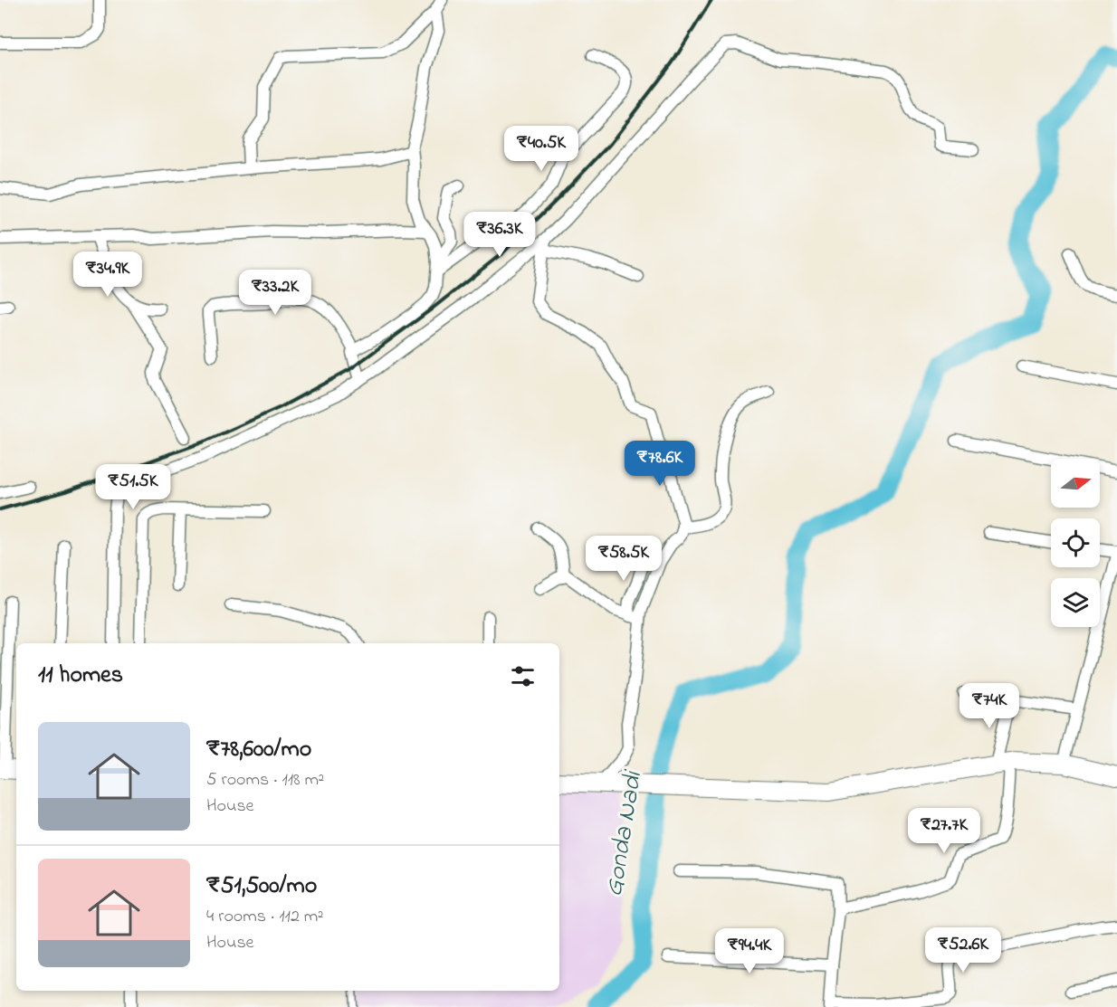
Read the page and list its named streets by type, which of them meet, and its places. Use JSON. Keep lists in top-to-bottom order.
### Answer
{
  "water": ["Gonda Nadi"],
  "north": "right",
  "page": {
    "price": [
      "₹40.5K",
      "₹36.3K",
      "₹34.9K",
      "₹33.2K",
      "₹78.6K",
      "₹51.5K",
      "₹58.5K",
      "₹74K",
      "₹27.7K",
      "₹52.6K",
      "₹94.4K"
    ],
    "heading": "11 homes",
    "list": [
      {
        "name": "₹78,600/mo",
        "note": "5 rooms · 118 m² · House"
      },
      {
        "name": "₹51,500/mo",
        "note": "4 rooms · 112 m² · House"
      }
    ]
  }
}
